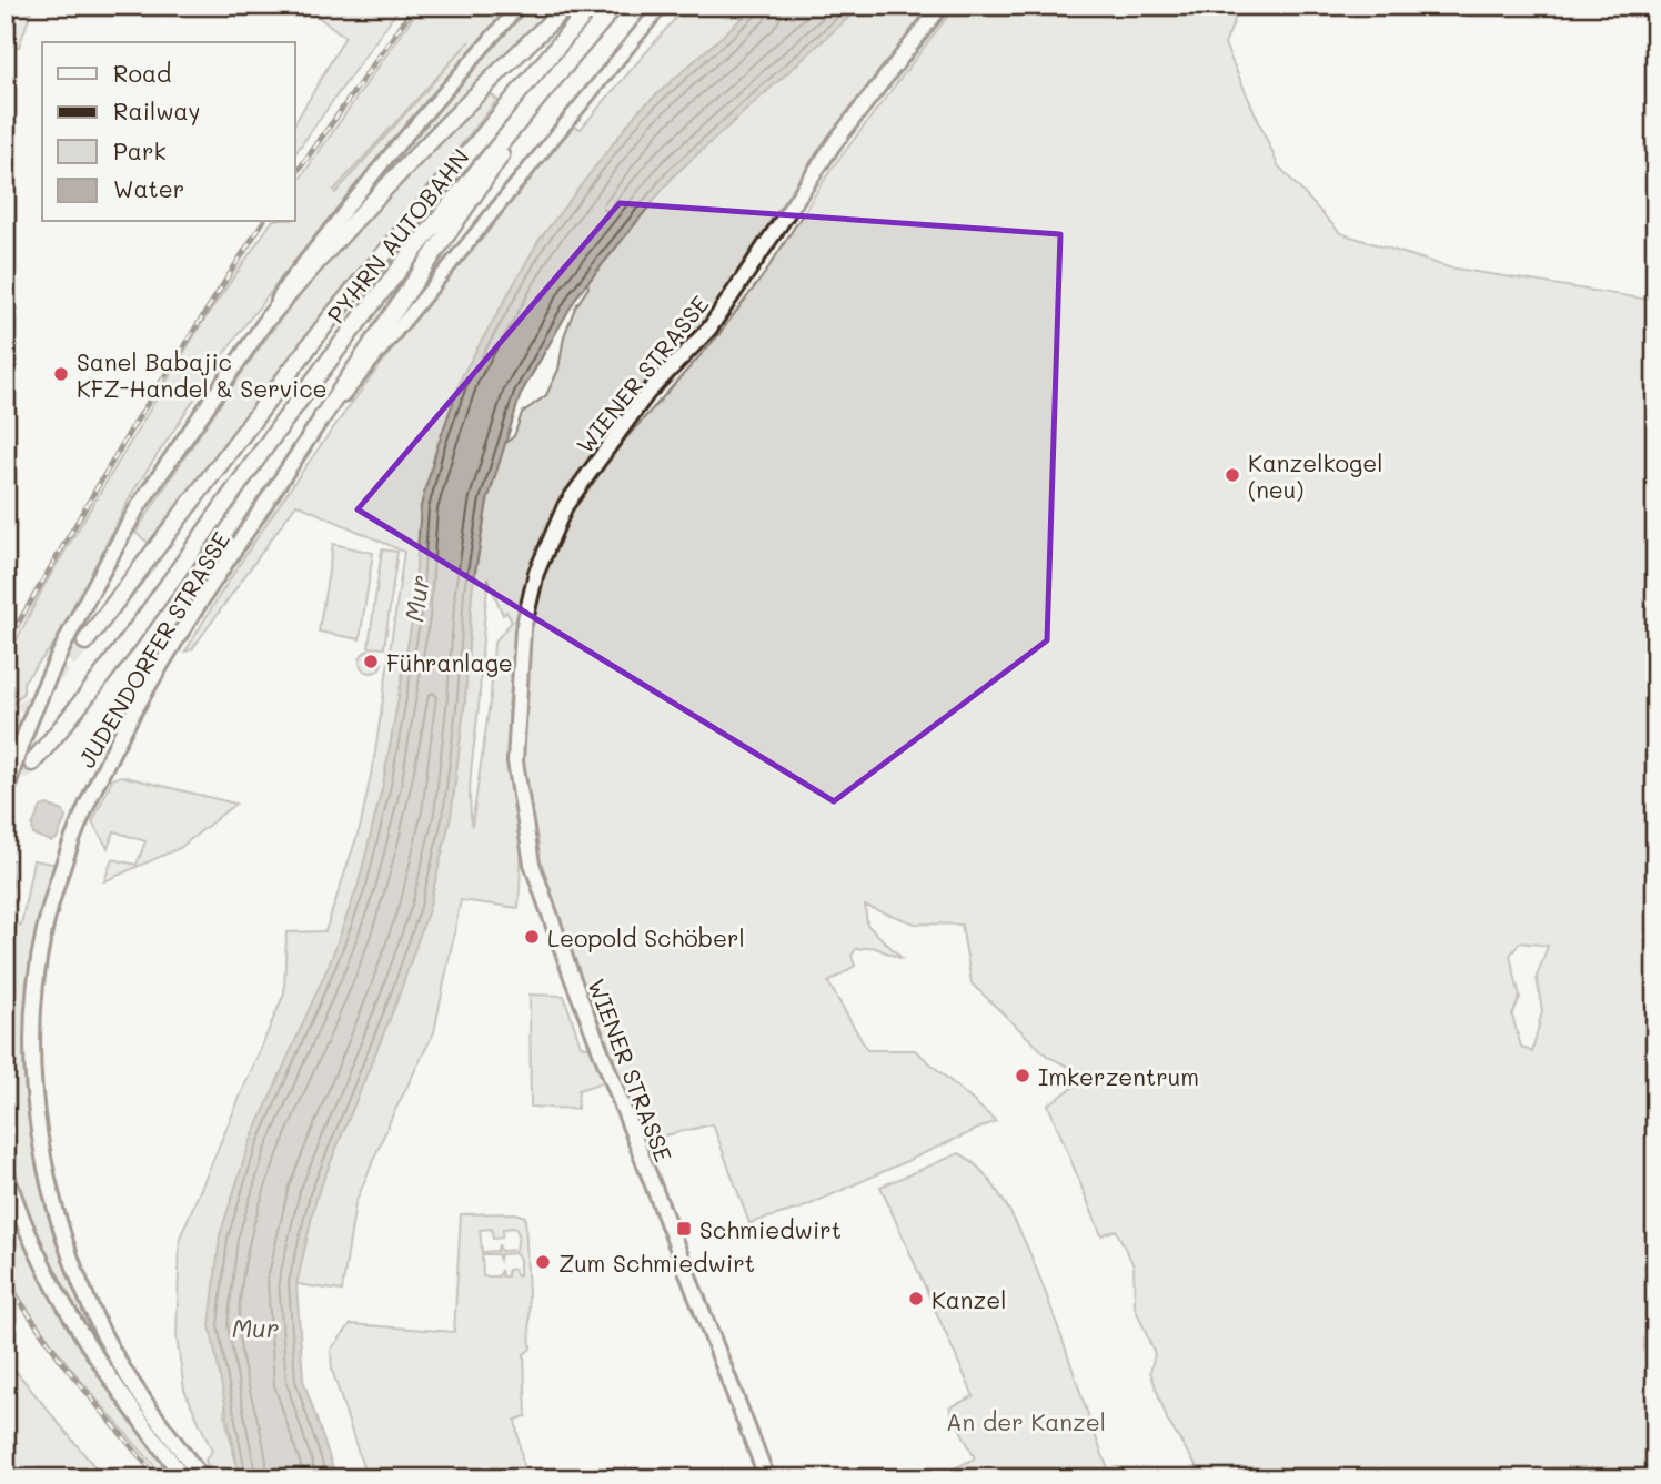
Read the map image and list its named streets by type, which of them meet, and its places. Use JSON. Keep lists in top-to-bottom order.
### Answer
{
  "streets": {
    "highway": ["PYHRN AUTOBAHN"],
    "main road": ["WIENER STRASSE", "JUDENDORFER STRASSE"]
  },
  "water": ["Mur"],
  "parks": ["An der Kanzel"],
  "places": {
    "other": [
      "Sanel Babajic KFZ-Handel & Service",
      "Kanzelkogel (neu)",
      "Führanlage",
      "Leopold Schöberl",
      "Imkerzentrum",
      "Zum Schmiedwirt",
      "Kanzel"
    ],
    "transit": ["Schmiedwirt"]
  },
  "legend": [
    "Road",
    "Railway",
    "Park",
    "Water"
  ]
}
